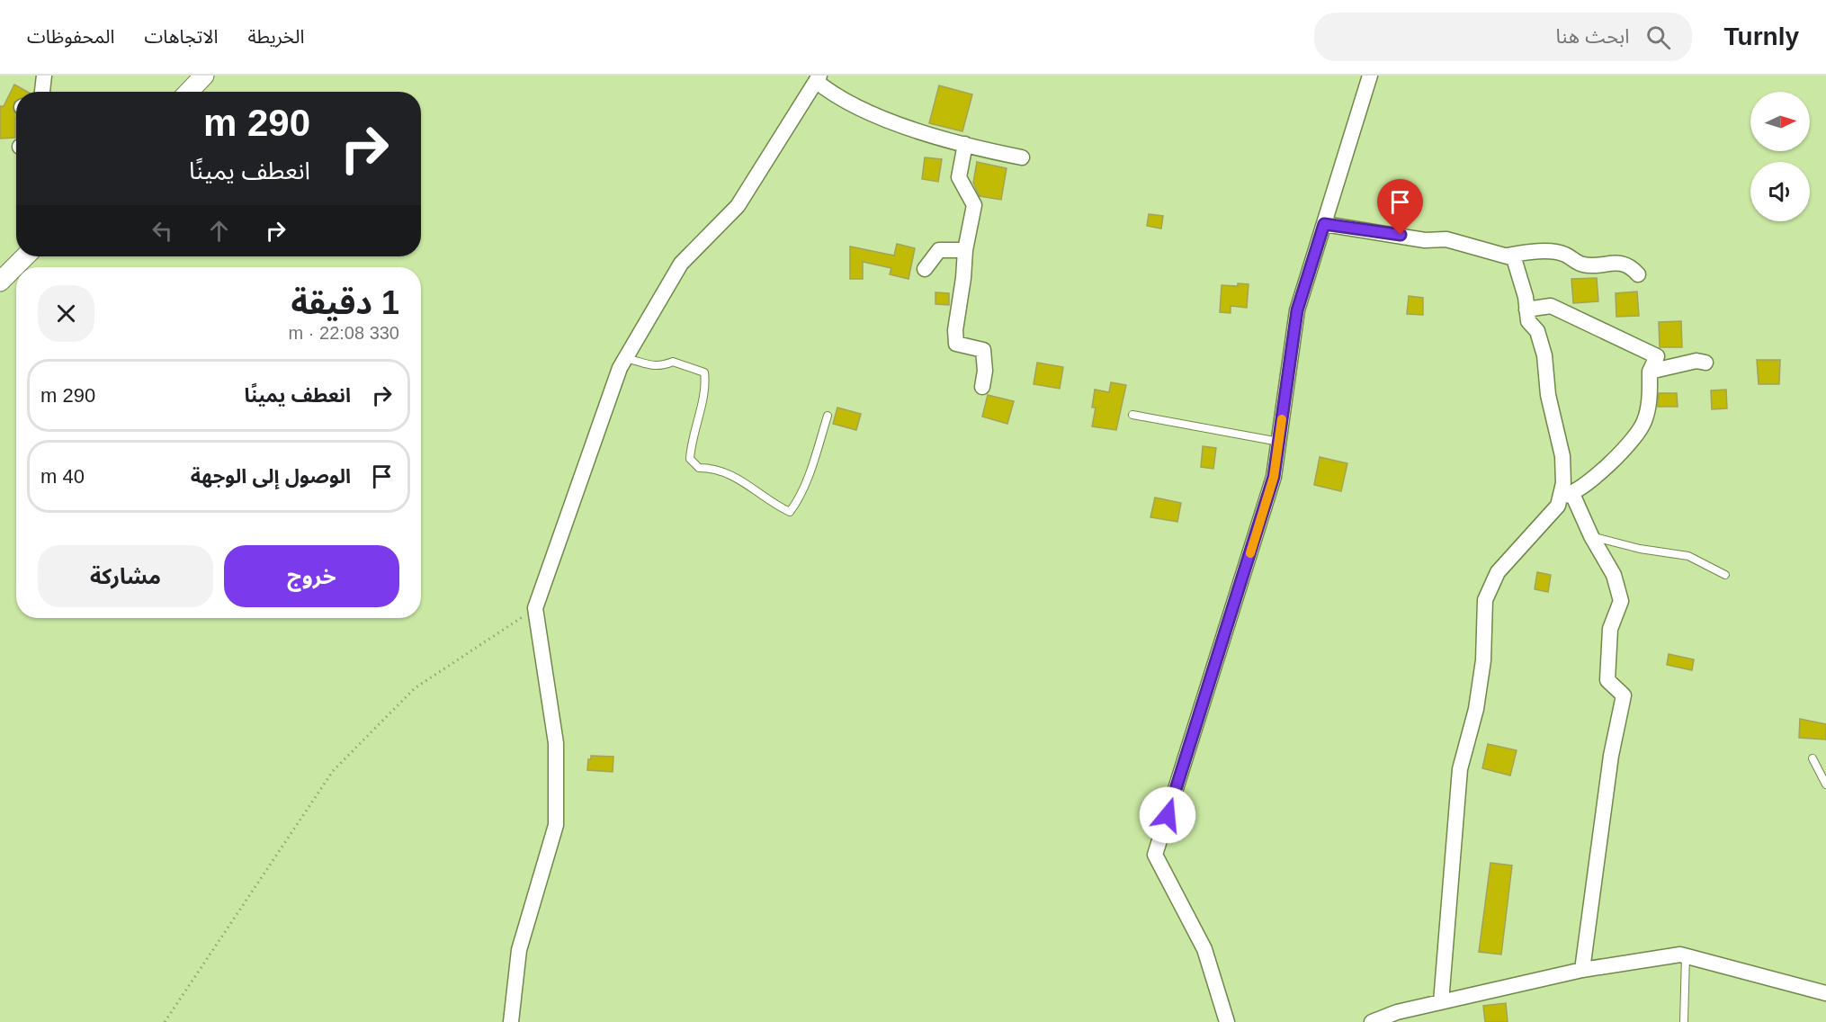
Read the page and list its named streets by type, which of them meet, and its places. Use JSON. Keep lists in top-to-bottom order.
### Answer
{
  "north": "right",
  "page": {
    "header": "Turnly",
    "search": "ابحث هنا",
    "nav": ["الخريطة", "الاتجاهات", "المحفوظات"],
    "turn": ["290 m", "انعطف يمينًا"],
    "heading": ["1 دقيقة", "330 m · 22:08"],
    "list": [
      {
        "name": "انعطف يمينًا",
        "value": "290 m"
      },
      {
        "name": "الوصول إلى الوجهة",
        "value": "40 m"
      }
    ],
    "buttons": ["خروج", "مشاركة"]
  }
}
